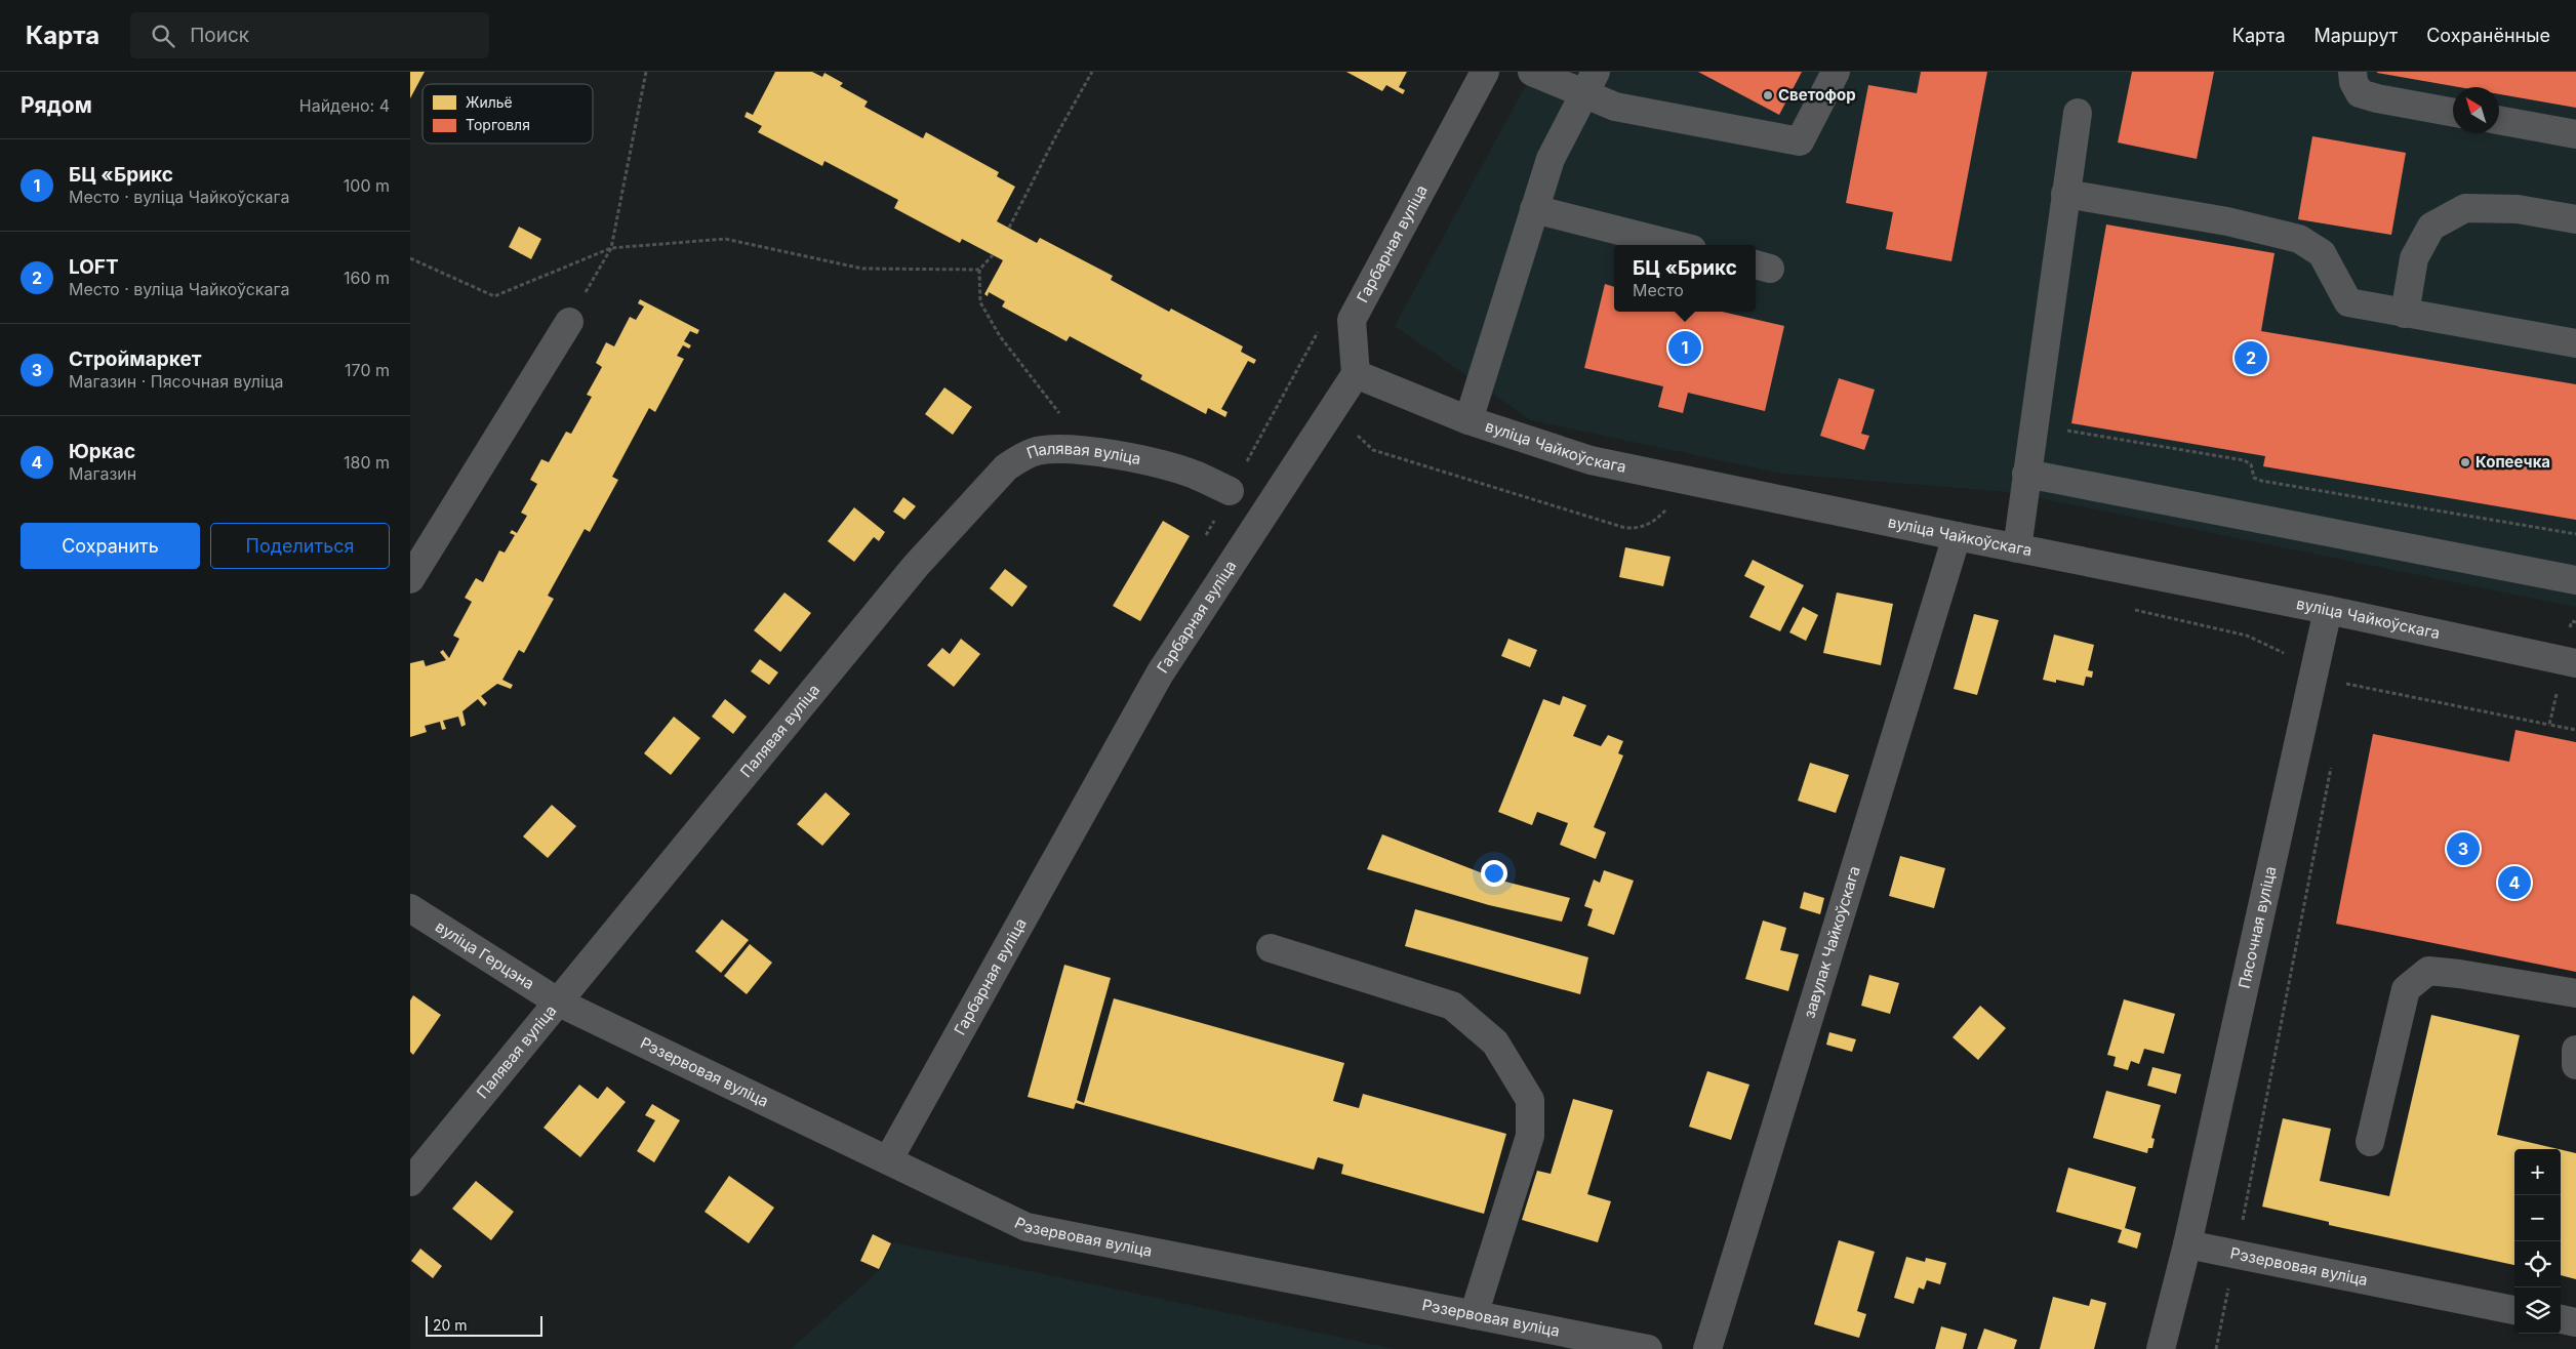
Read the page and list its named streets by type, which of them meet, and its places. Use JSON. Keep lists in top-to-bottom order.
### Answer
{
  "streets": {
    "street": [
      "Гарбарная вуліца",
      "вуліца Чайкоўскага",
      "Палявая вуліца",
      "Пясочная вуліца",
      "завулак Чайкоўскага",
      "вуліца Герцэна",
      "Рэзервовая вуліца"
    ]
  },
  "crossings": [
    ["Гарбарная вуліца", "вуліца Чайкоўскага"],
    ["Гарбарная вуліца", "Рэзервовая вуліца"],
    ["вуліца Чайкоўскага", "Пясочная вуліца"],
    ["вуліца Чайкоўскага", "завулак Чайкоўскага"],
    ["Палявая вуліца", "вуліца Герцэна"],
    ["Палявая вуліца", "Рэзервовая вуліца"],
    ["Пясочная вуліца", "Рэзервовая вуліца"],
    ["вуліца Герцэна", "Рэзервовая вуліца"]
  ],
  "places": ["Светофор", "Копеечка"],
  "legend": ["Жильё", "Торговля"],
  "scale_bar": "20 m",
  "north": "top left",
  "page": {
    "header": "Карта",
    "search": "Поиск",
    "nav": ["Карта", "Маршрут", "Сохранённые"],
    "heading": ["Рядом", "Найдено: 4"],
    "list": [
      {
        "mark": "1",
        "name": "БЦ «Брикс",
        "note": "Место · вуліца Чайкоўскага",
        "value": "100 m"
      },
      {
        "mark": "2",
        "name": "LOFT",
        "note": "Место · вуліца Чайкоўскага",
        "value": "160 m"
      },
      {
        "mark": "3",
        "name": "Строймаркет",
        "note": "Магазин · Пясочная вуліца",
        "value": "170 m"
      },
      {
        "mark": "4",
        "name": "Юркас",
        "note": "Магазин",
        "value": "180 m"
      }
    ],
    "popup": ["БЦ «Брикс", "Место"],
    "pins": [
      "1",
      "2",
      "3",
      "4"
    ],
    "buttons": ["Сохранить", "Поделиться"],
    "map_buttons": ["+", "−"],
    "scale": "20 m"
  }
}
